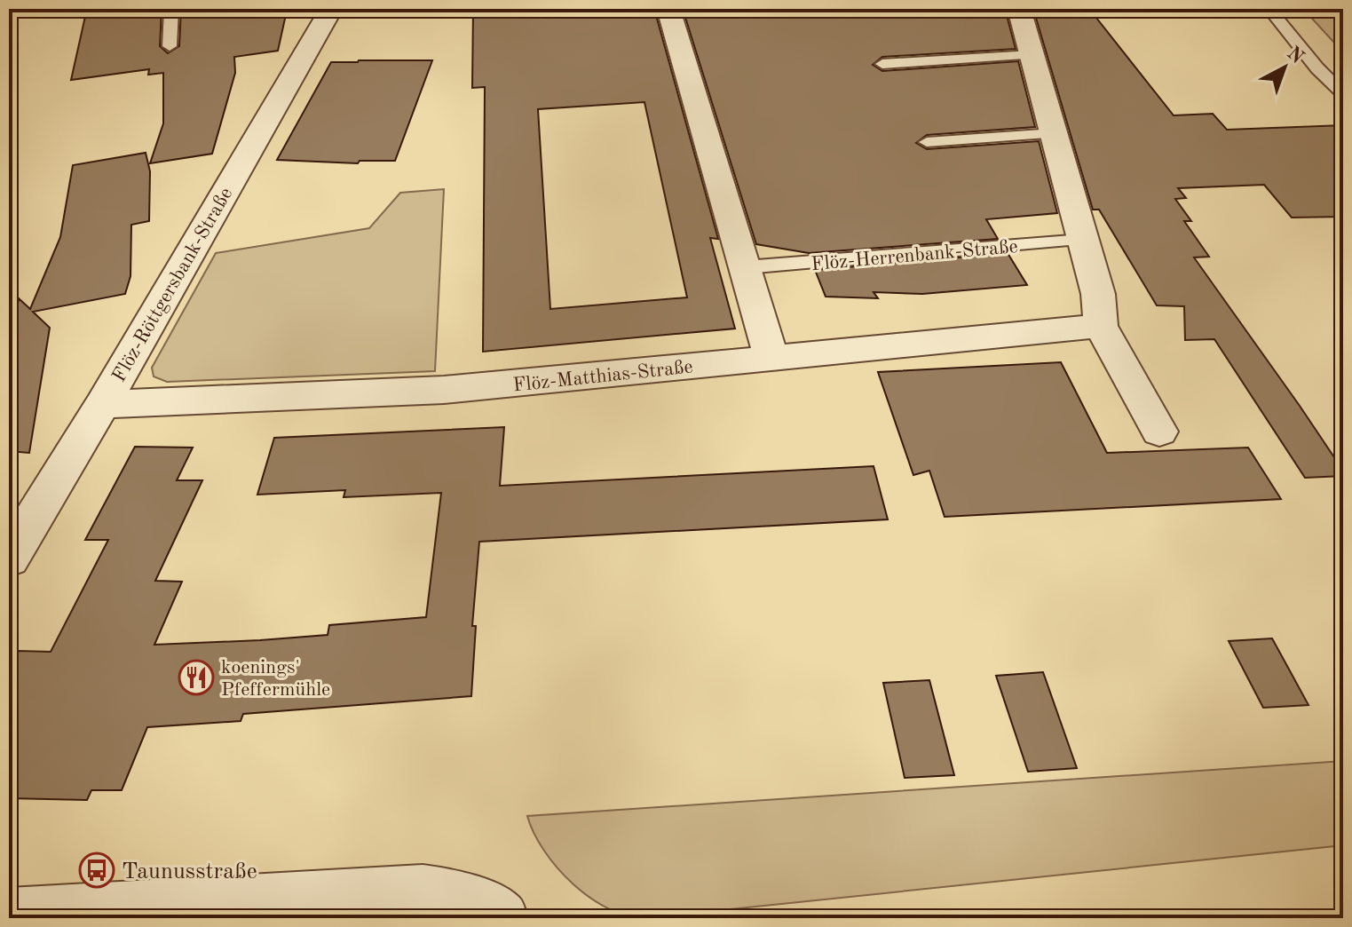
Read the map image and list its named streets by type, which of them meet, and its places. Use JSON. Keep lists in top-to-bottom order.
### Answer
{
  "streets": {
    "street": ["Flöz-Röttgersbank-Straße", "Flöz-Matthias-Straße"],
    "lane": ["Flöz-Herrenbank-Straße"]
  },
  "crossings": [
    ["Flöz-Röttgersbank-Straße", "Flöz-Matthias-Straße"]
  ],
  "places": {
    "restaurant": ["koenings' Pfeffermühle"],
    "bus stop": ["Taunusstraße"]
  },
  "north": "top right"
}
